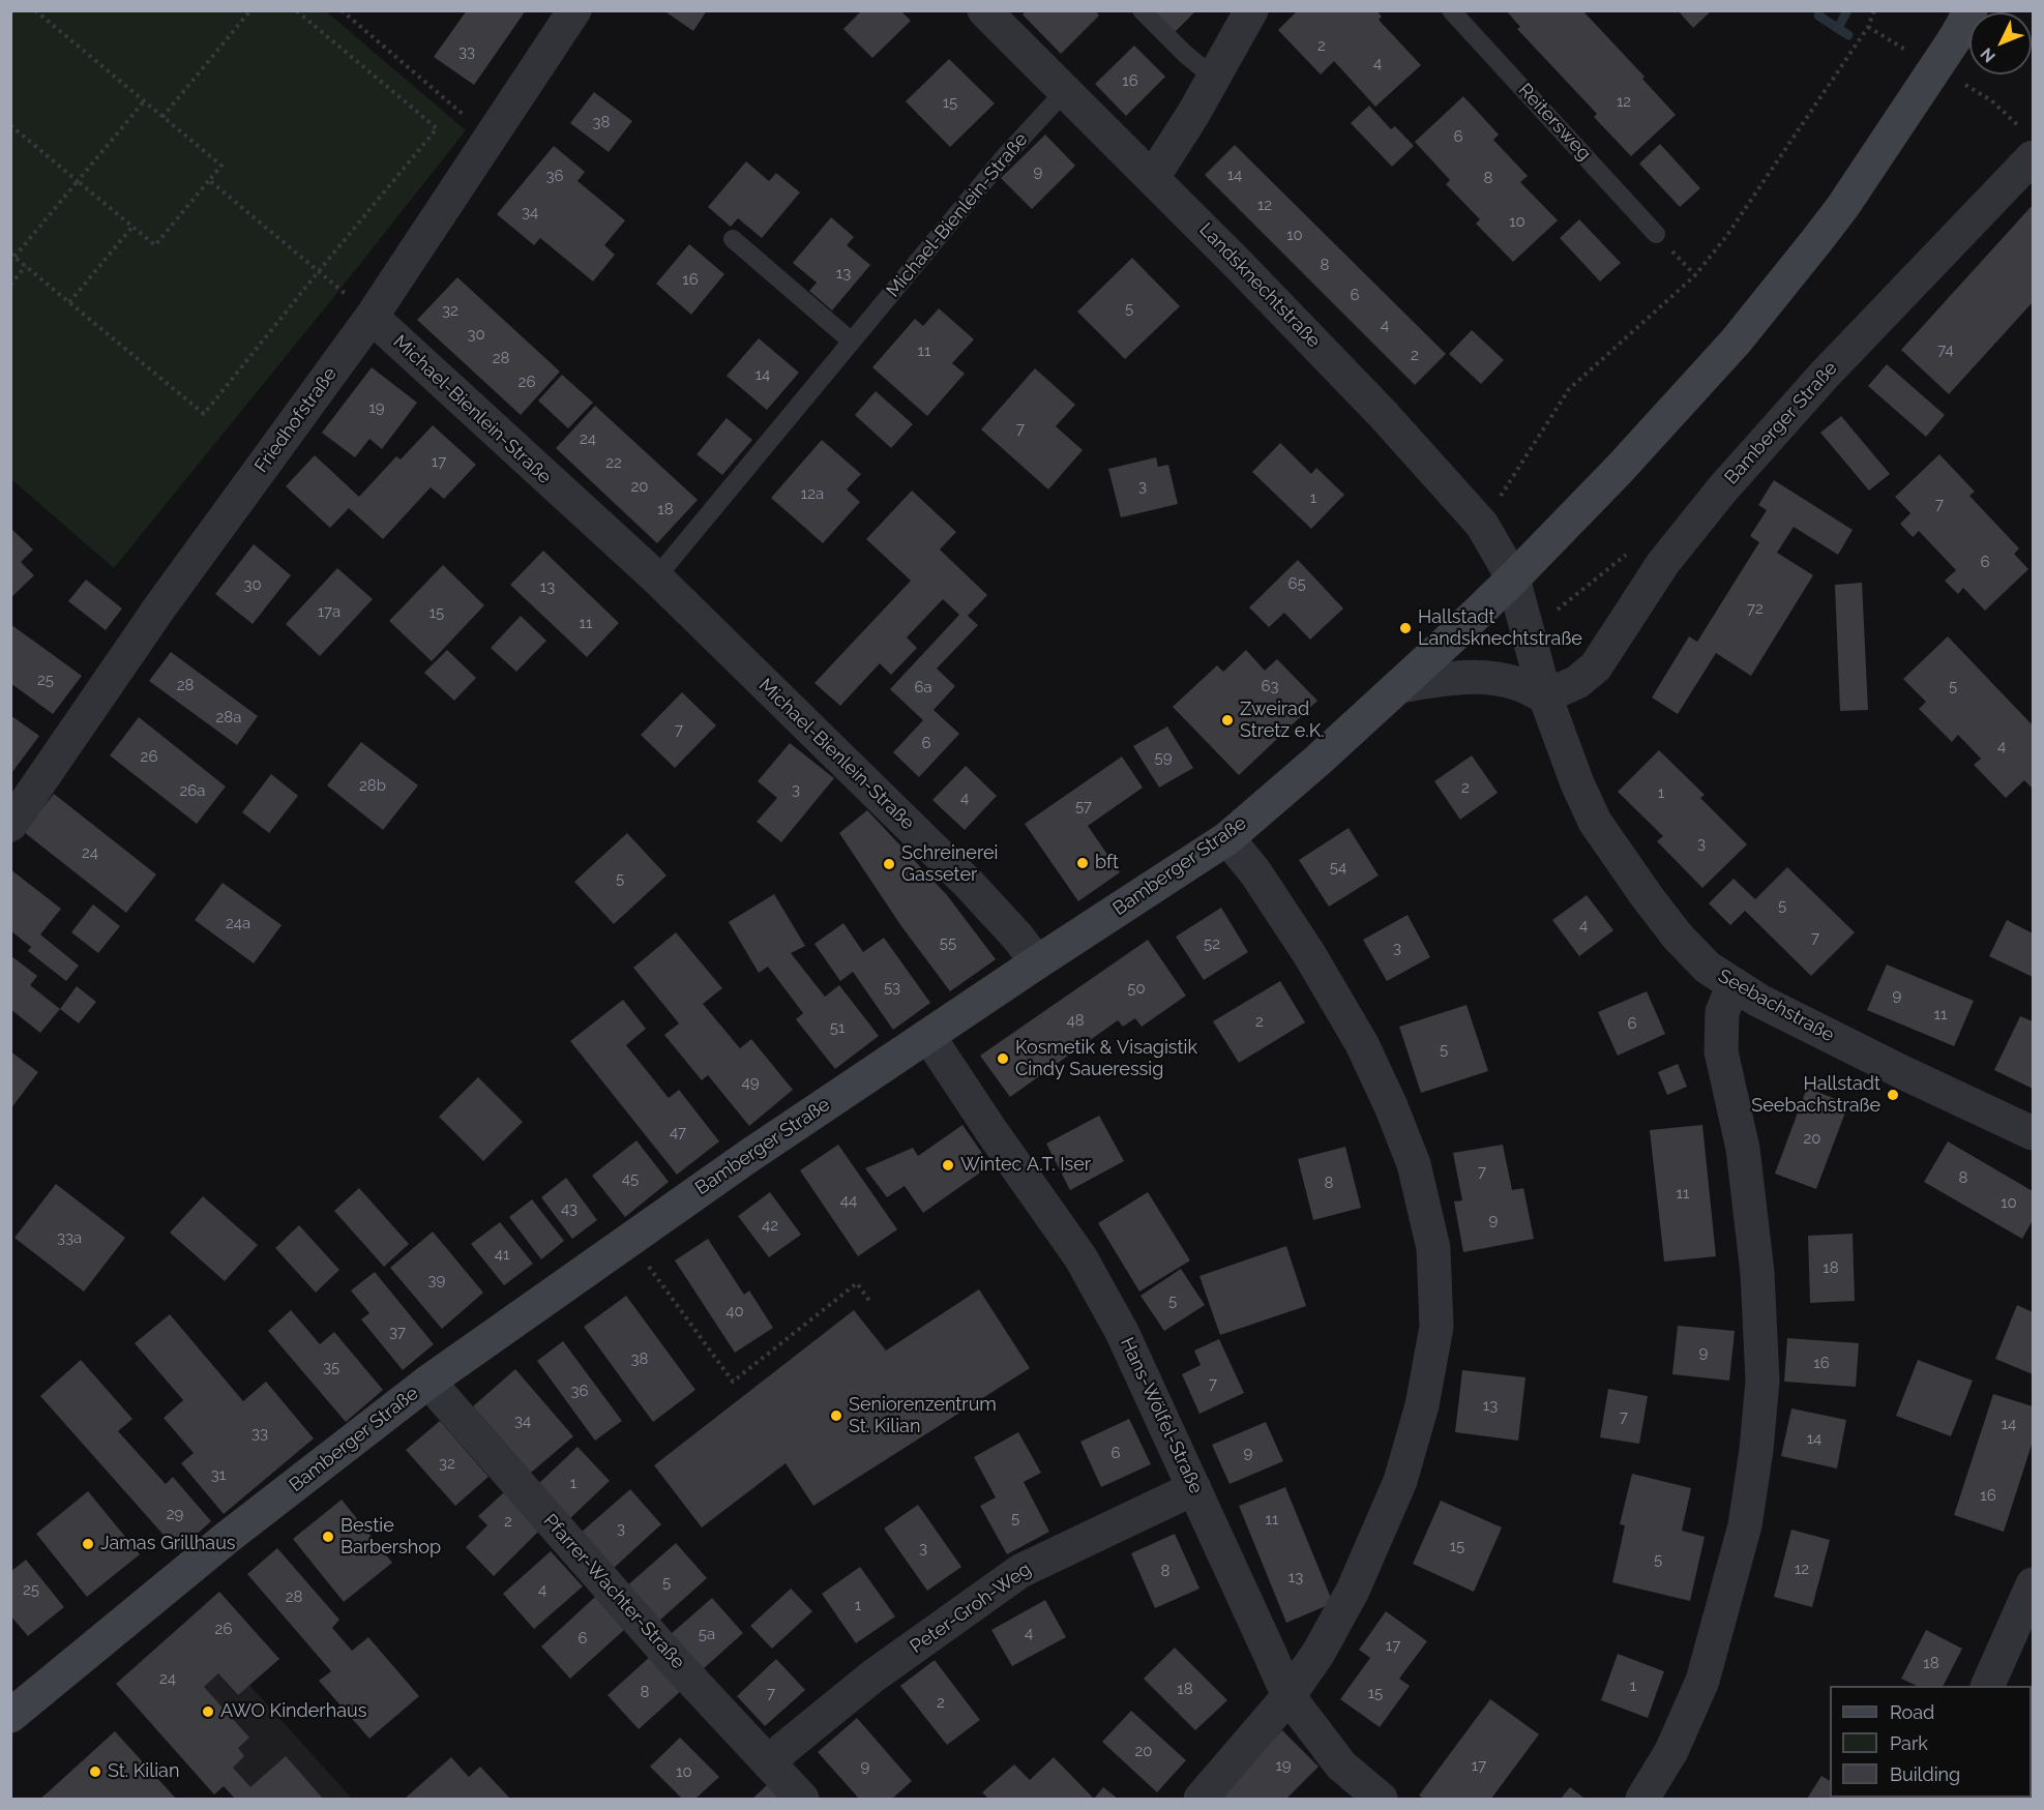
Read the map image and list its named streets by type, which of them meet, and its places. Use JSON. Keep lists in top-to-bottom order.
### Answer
{
  "streets": {
    "main road": ["Bamberger Straße"],
    "street": [
      "Michael-Bienlein-Straße",
      "Landsknechtstraße",
      "Friedhofstraße",
      "Seebachstraße",
      "Hans-Wölfel-Straße",
      "Pfarrer-Wachter-Straße",
      "Peter-Groh-Weg"
    ],
    "lane": ["Reitersweg"]
  },
  "crossings": [
    ["Michael-Bienlein-Straße", "Landsknechtstraße"],
    ["Michael-Bienlein-Straße", "Friedhofstraße"],
    ["Michael-Bienlein-Straße", "Bamberger Straße"],
    ["Landsknechtstraße", "Bamberger Straße"],
    ["Landsknechtstraße", "Seebachstraße"],
    ["Bamberger Straße", "Seebachstraße"],
    ["Bamberger Straße", "Hans-Wölfel-Straße"],
    ["Bamberger Straße", "Pfarrer-Wachter-Straße"],
    ["Hans-Wölfel-Straße", "Peter-Groh-Weg"],
    ["Pfarrer-Wachter-Straße", "Peter-Groh-Weg"]
  ],
  "places": [
    "Hallstadt Landsknechtstraße",
    "Zweirad Stretz e.K.",
    "bft",
    "Schreinerei Gasseter",
    "Kosmetik & Visagistik Cindy Saueressig",
    "Hallstadt Seebachstraße",
    "Wintec A.T. Iser",
    "Seniorenzentrum St. Kilian",
    "Bestie Barbershop",
    "Jamas Grillhaus",
    "AWO Kinderhaus",
    "St. Kilian"
  ],
  "house_numbers": [
    "2",
    "33",
    "4",
    "16",
    "12",
    "15",
    "38",
    "6",
    "9",
    "14",
    "36",
    "8",
    "12",
    "34",
    "10",
    "10",
    "8",
    "13",
    "16",
    "6",
    "5",
    "32",
    "4",
    "30",
    "74",
    "11",
    "2",
    "28",
    "14",
    "26",
    "19",
    "7",
    "24",
    "17",
    "22",
    "20",
    "3",
    "12a",
    "1",
    "7",
    "18",
    "6",
    "65",
    "30",
    "13",
    "72",
    "17a",
    "15",
    "11",
    "25",
    "28",
    "63",
    "5",
    "6a",
    "28a",
    "7",
    "6",
    "4",
    "26",
    "59",
    "28b",
    "2",
    "3",
    "26a",
    "1",
    "4",
    "57",
    "3",
    "24",
    "54",
    "5",
    "5",
    "24a",
    "4",
    "7",
    "55",
    "52",
    "3",
    "53",
    "50",
    "9",
    "11",
    "48",
    "2",
    "6",
    "51",
    "5",
    "49",
    "47",
    "20",
    "7",
    "8",
    "45",
    "8",
    "11",
    "44",
    "10",
    "43",
    "9",
    "42",
    "33a",
    "41",
    "18",
    "39",
    "5",
    "40",
    "37",
    "9",
    "38",
    "16",
    "35",
    "7",
    "36",
    "13",
    "7",
    "34",
    "14",
    "33",
    "14",
    "6",
    "9",
    "32",
    "31",
    "1",
    "16",
    "29",
    "5",
    "11",
    "2",
    "3",
    "15",
    "3",
    "5",
    "12",
    "8",
    "13",
    "5",
    "25",
    "4",
    "28",
    "1",
    "26",
    "4",
    "5a",
    "6",
    "17",
    "18",
    "24",
    "1",
    "18",
    "8",
    "7",
    "15",
    "2",
    "20",
    "19",
    "17",
    "9",
    "10"
  ],
  "legend": ["Road", "Park", "Building"],
  "north": "bottom left"
}
